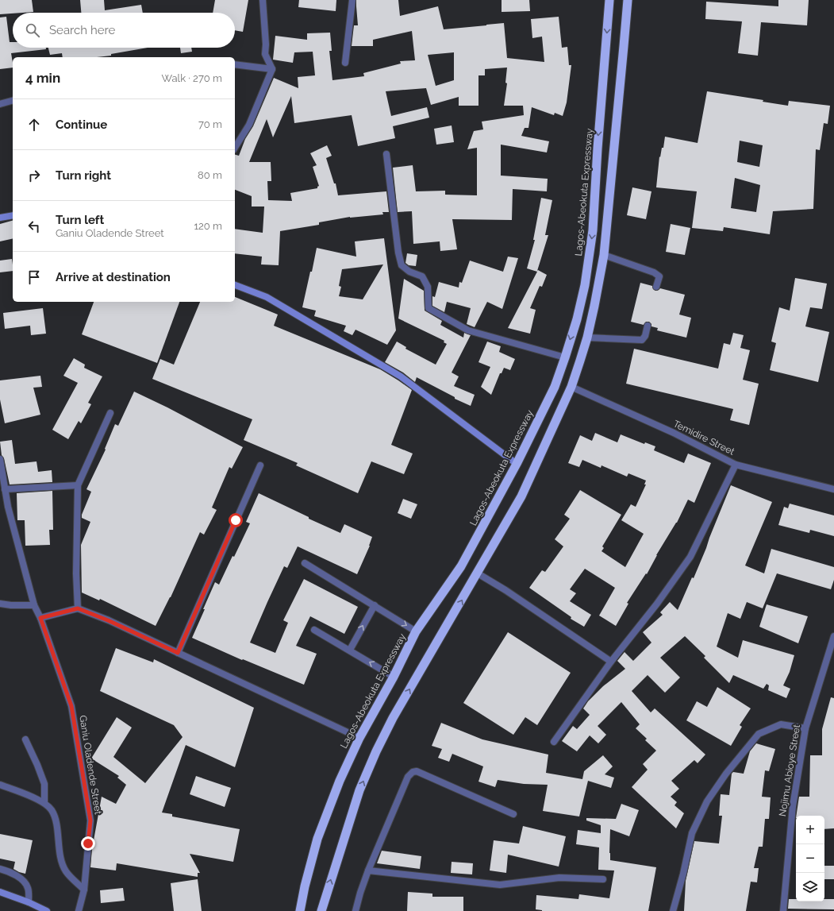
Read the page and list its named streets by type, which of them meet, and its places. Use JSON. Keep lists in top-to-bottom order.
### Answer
{
  "streets": {
    "highway": ["Lagos-Abeokuta Expressway"],
    "street": ["Temidire Street", "Ganiu Oladende Street", "Nojimu Abioye Street"]
  },
  "page": {
    "search": "Search here",
    "heading": ["4 min", "Walk · 270 m"],
    "list": [
      ["Continue", "70 m"],
      ["Turn right", "80 m"],
      ["Turn left", "Ganiu Oladende Street", "120 m"],
      "Arrive at destination"
    ],
    "map_buttons": ["+", "−"]
  }
}
